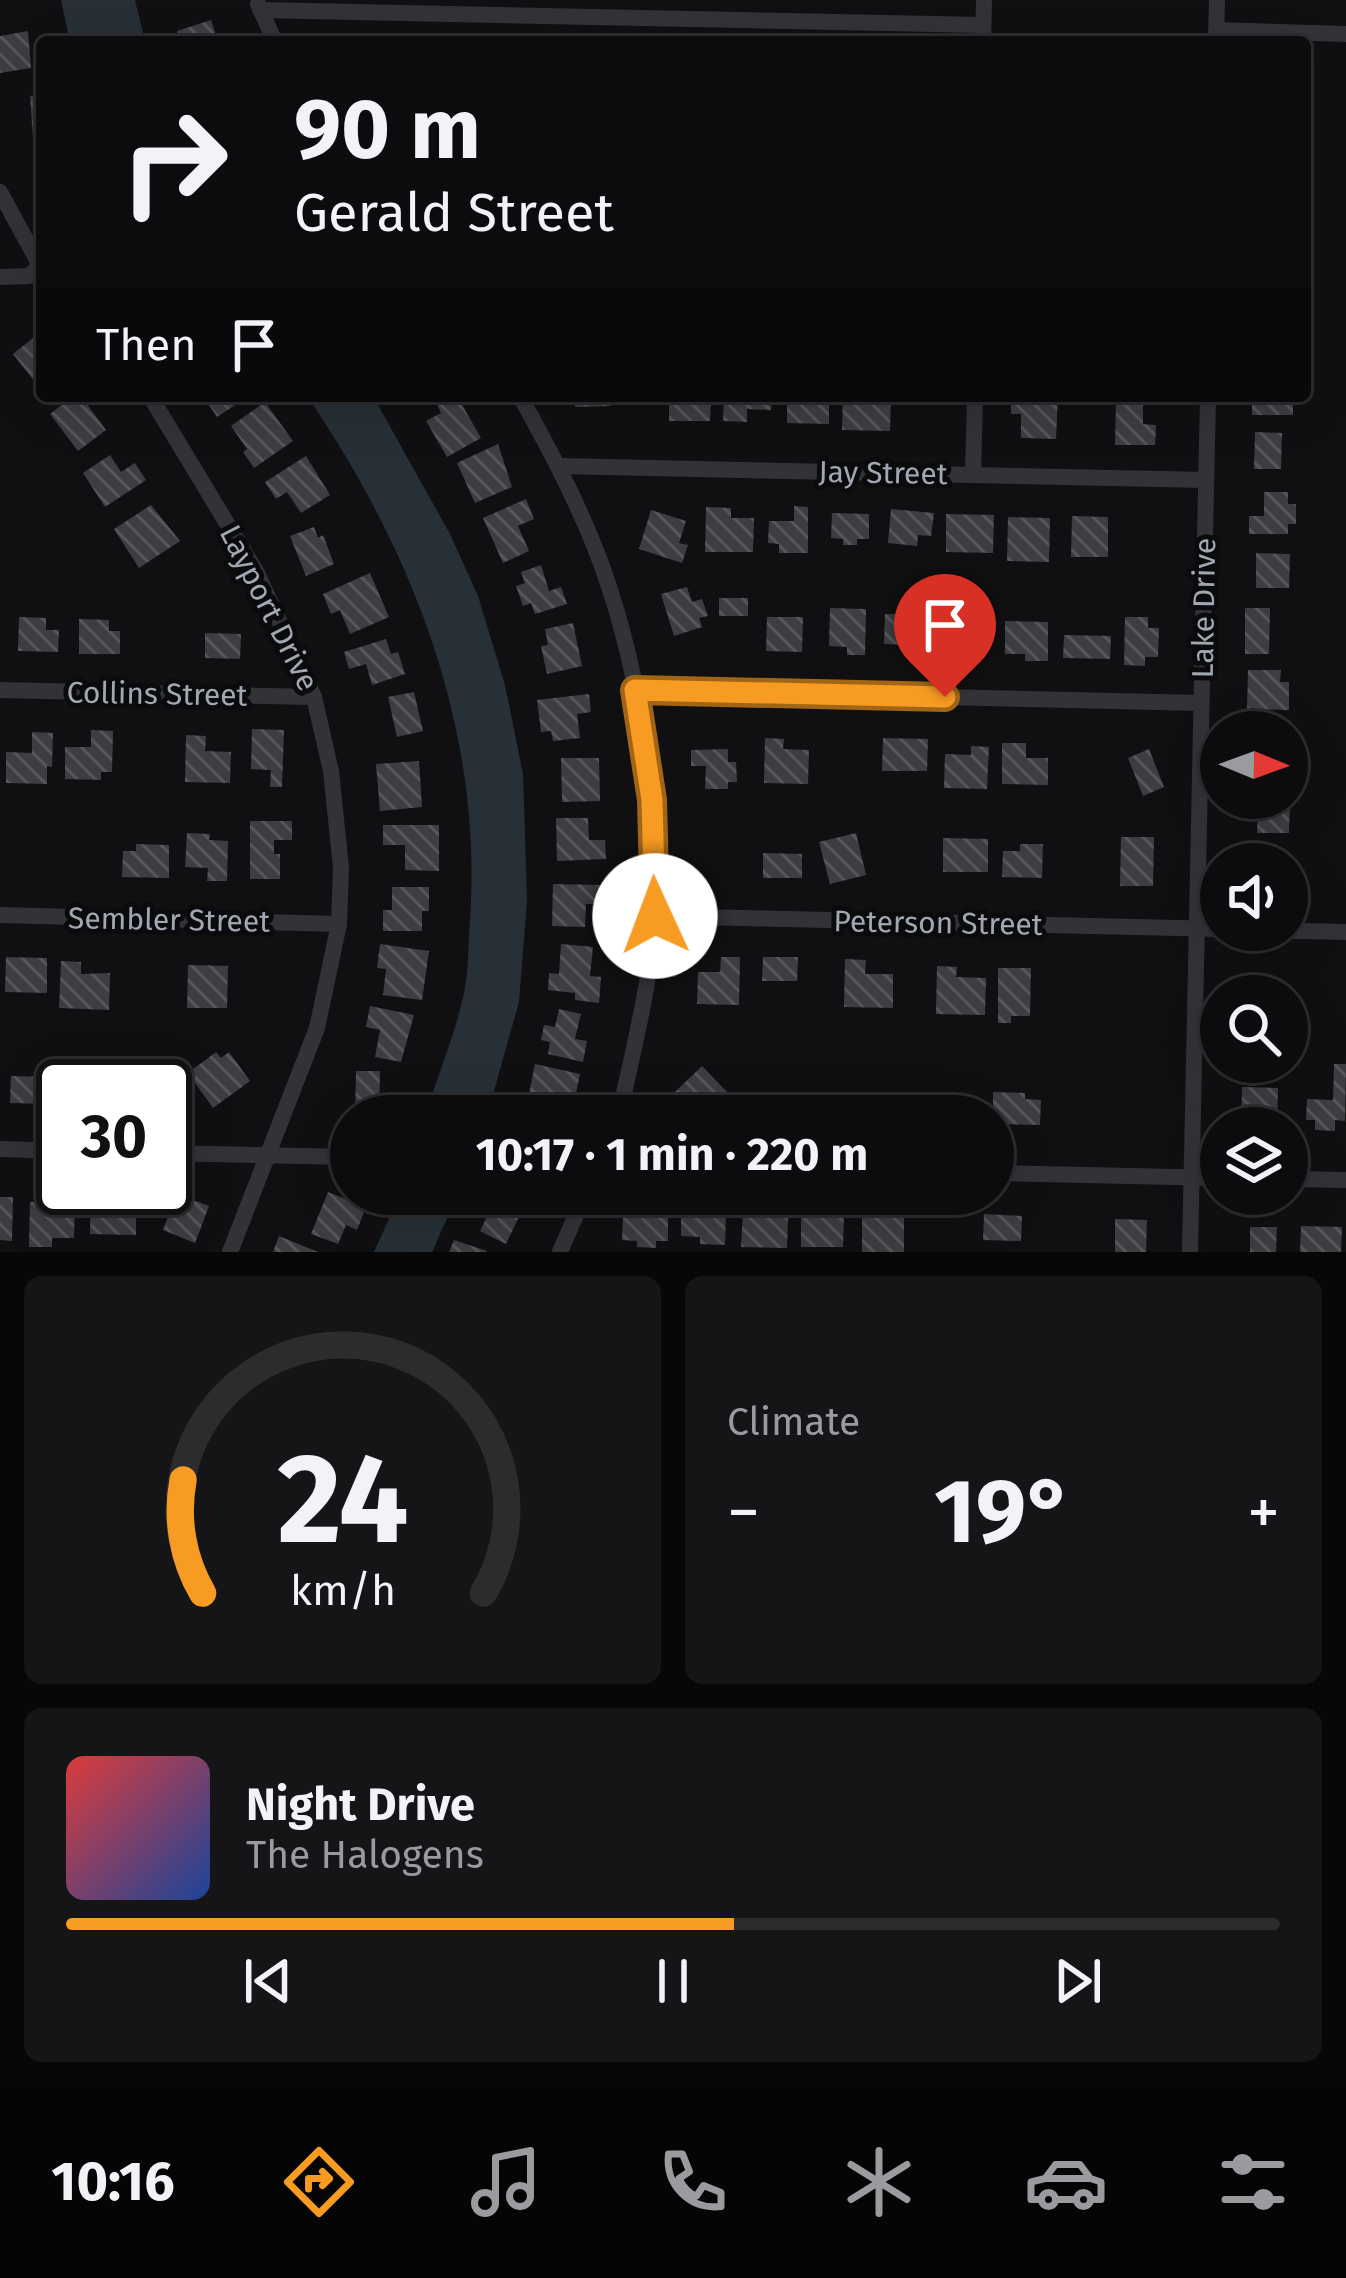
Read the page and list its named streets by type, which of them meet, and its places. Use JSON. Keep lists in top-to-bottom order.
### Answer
{
  "streets": {
    "street": [
      "Jay Street",
      "Layport Drive",
      "Lake Drive",
      "Collins Street",
      "Sembler Street",
      "Peterson Street"
    ]
  },
  "crossings": [
    ["Jay Street", "Lake Drive"],
    ["Layport Drive", "Collins Street"],
    ["Layport Drive", "Sembler Street"],
    ["Lake Drive", "Peterson Street"]
  ],
  "north": "right",
  "page": {
    "turn": ["90 m", "Gerald Street"],
    "then": "Then",
    "limit": "30",
    "trip": "10:17 · 1 min · 220 m",
    "tile": "Climate",
    "heat": ["−", "19°", "+"],
    "song": ["Night Drive", "The Halogens"],
    "tabs": "10:16",
    "gauge": ["24", "km/h"]
  }
}
